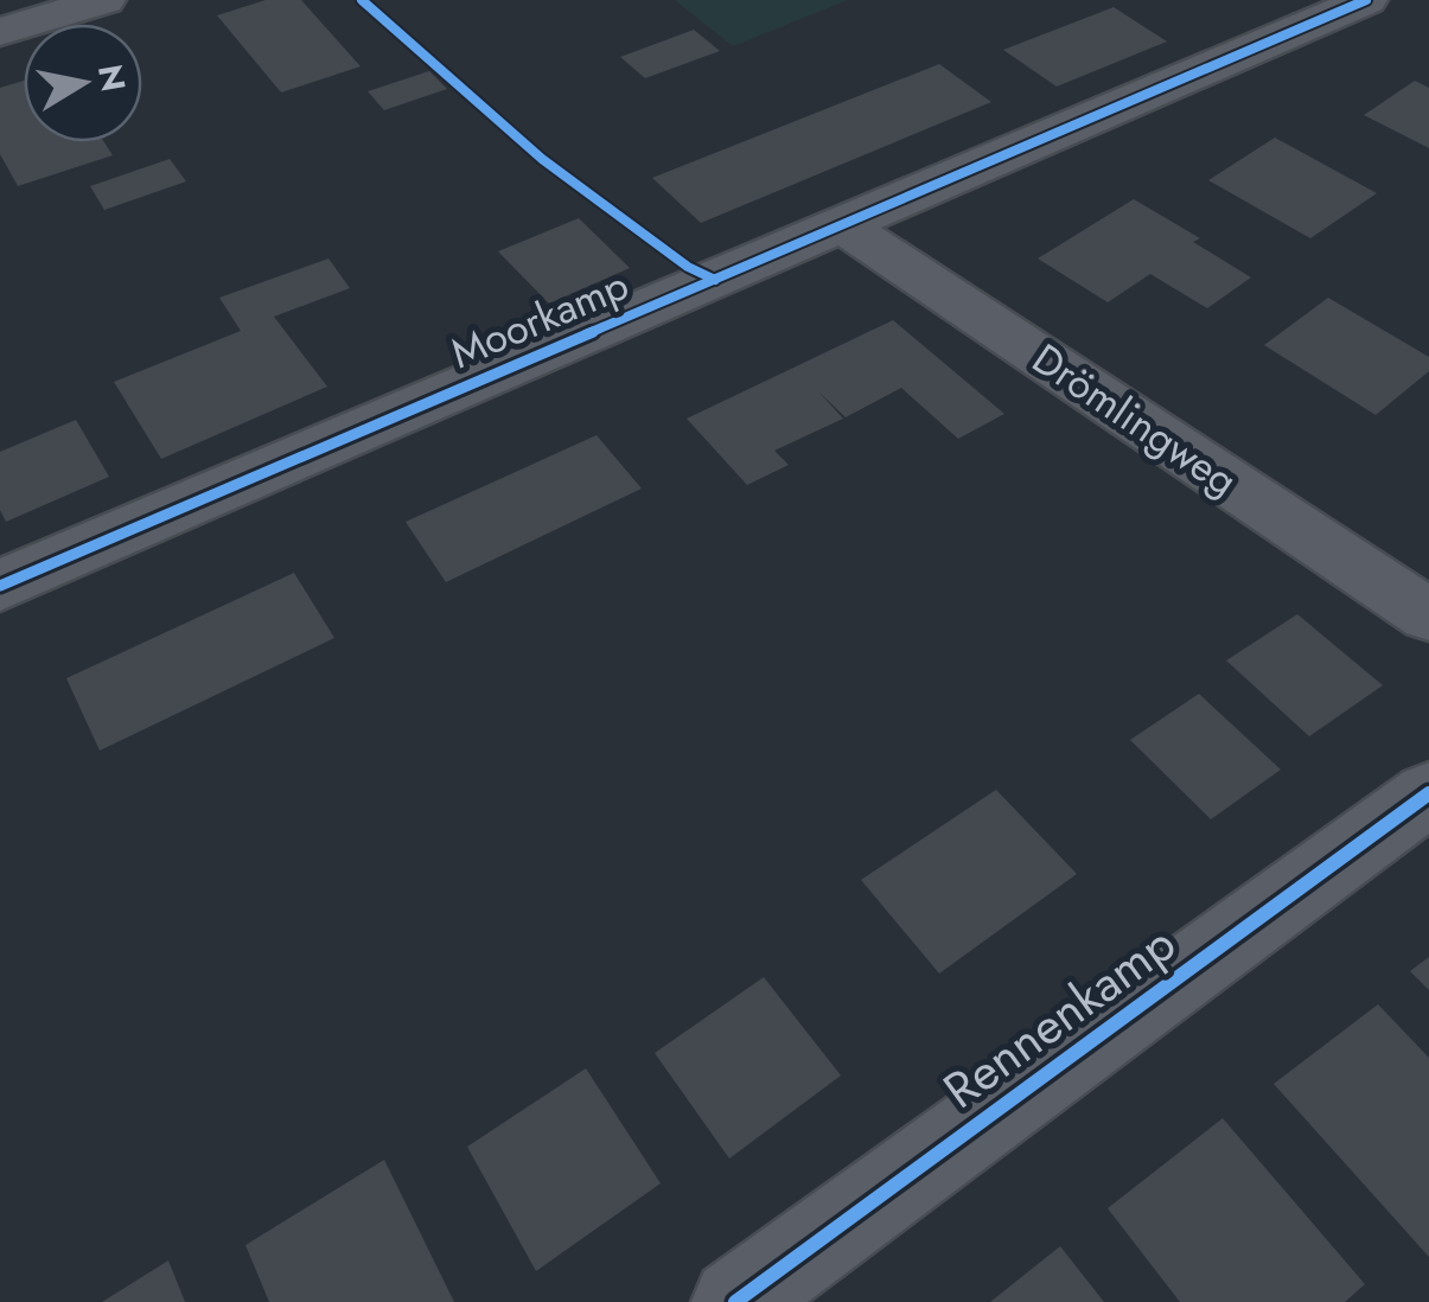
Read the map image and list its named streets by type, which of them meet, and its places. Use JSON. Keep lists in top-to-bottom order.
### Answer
{
  "streets": {
    "street": ["Moorkamp", "Drömlingweg", "Rennenkamp"]
  },
  "crossings": [
    ["Moorkamp", "Drömlingweg"]
  ],
  "north": "right"
}
